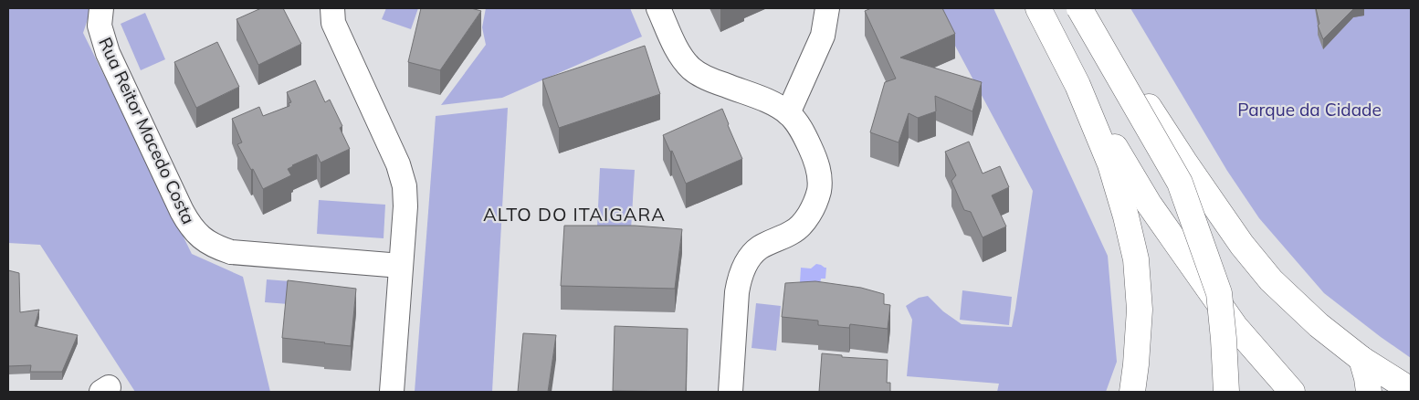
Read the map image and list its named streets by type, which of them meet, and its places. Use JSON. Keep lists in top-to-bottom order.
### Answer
{
  "streets": {
    "street": ["Rua Reitor Macedo Costa"]
  },
  "districts": ["ALTO DO ITAIGARA"],
  "parks": ["Parque da Cidade"]
}
